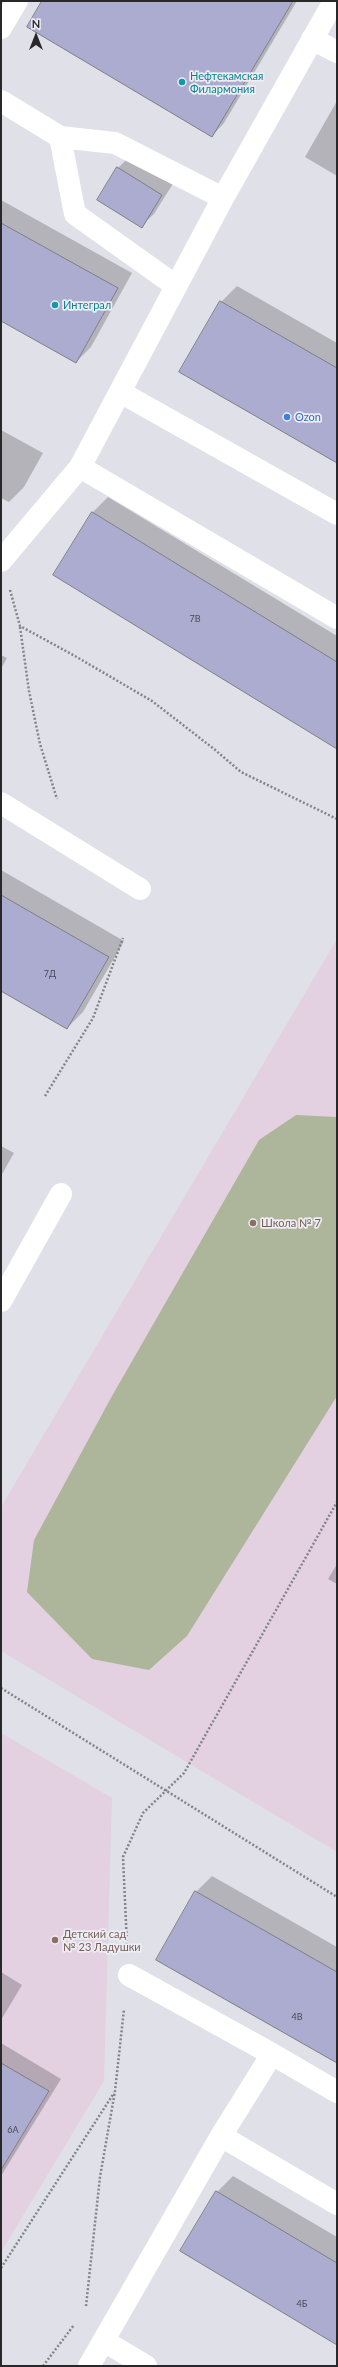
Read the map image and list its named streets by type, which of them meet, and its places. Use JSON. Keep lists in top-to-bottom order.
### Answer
{
  "places": [
    "Нефтекамская Филармония",
    "Интеграл",
    "Ozon",
    "Школа № 7",
    "Детский сад № 23 Ладушки"
  ],
  "house_numbers": [
    "7В",
    "7Д",
    "4В",
    "6А",
    "4Б"
  ],
  "north": "top"
}
